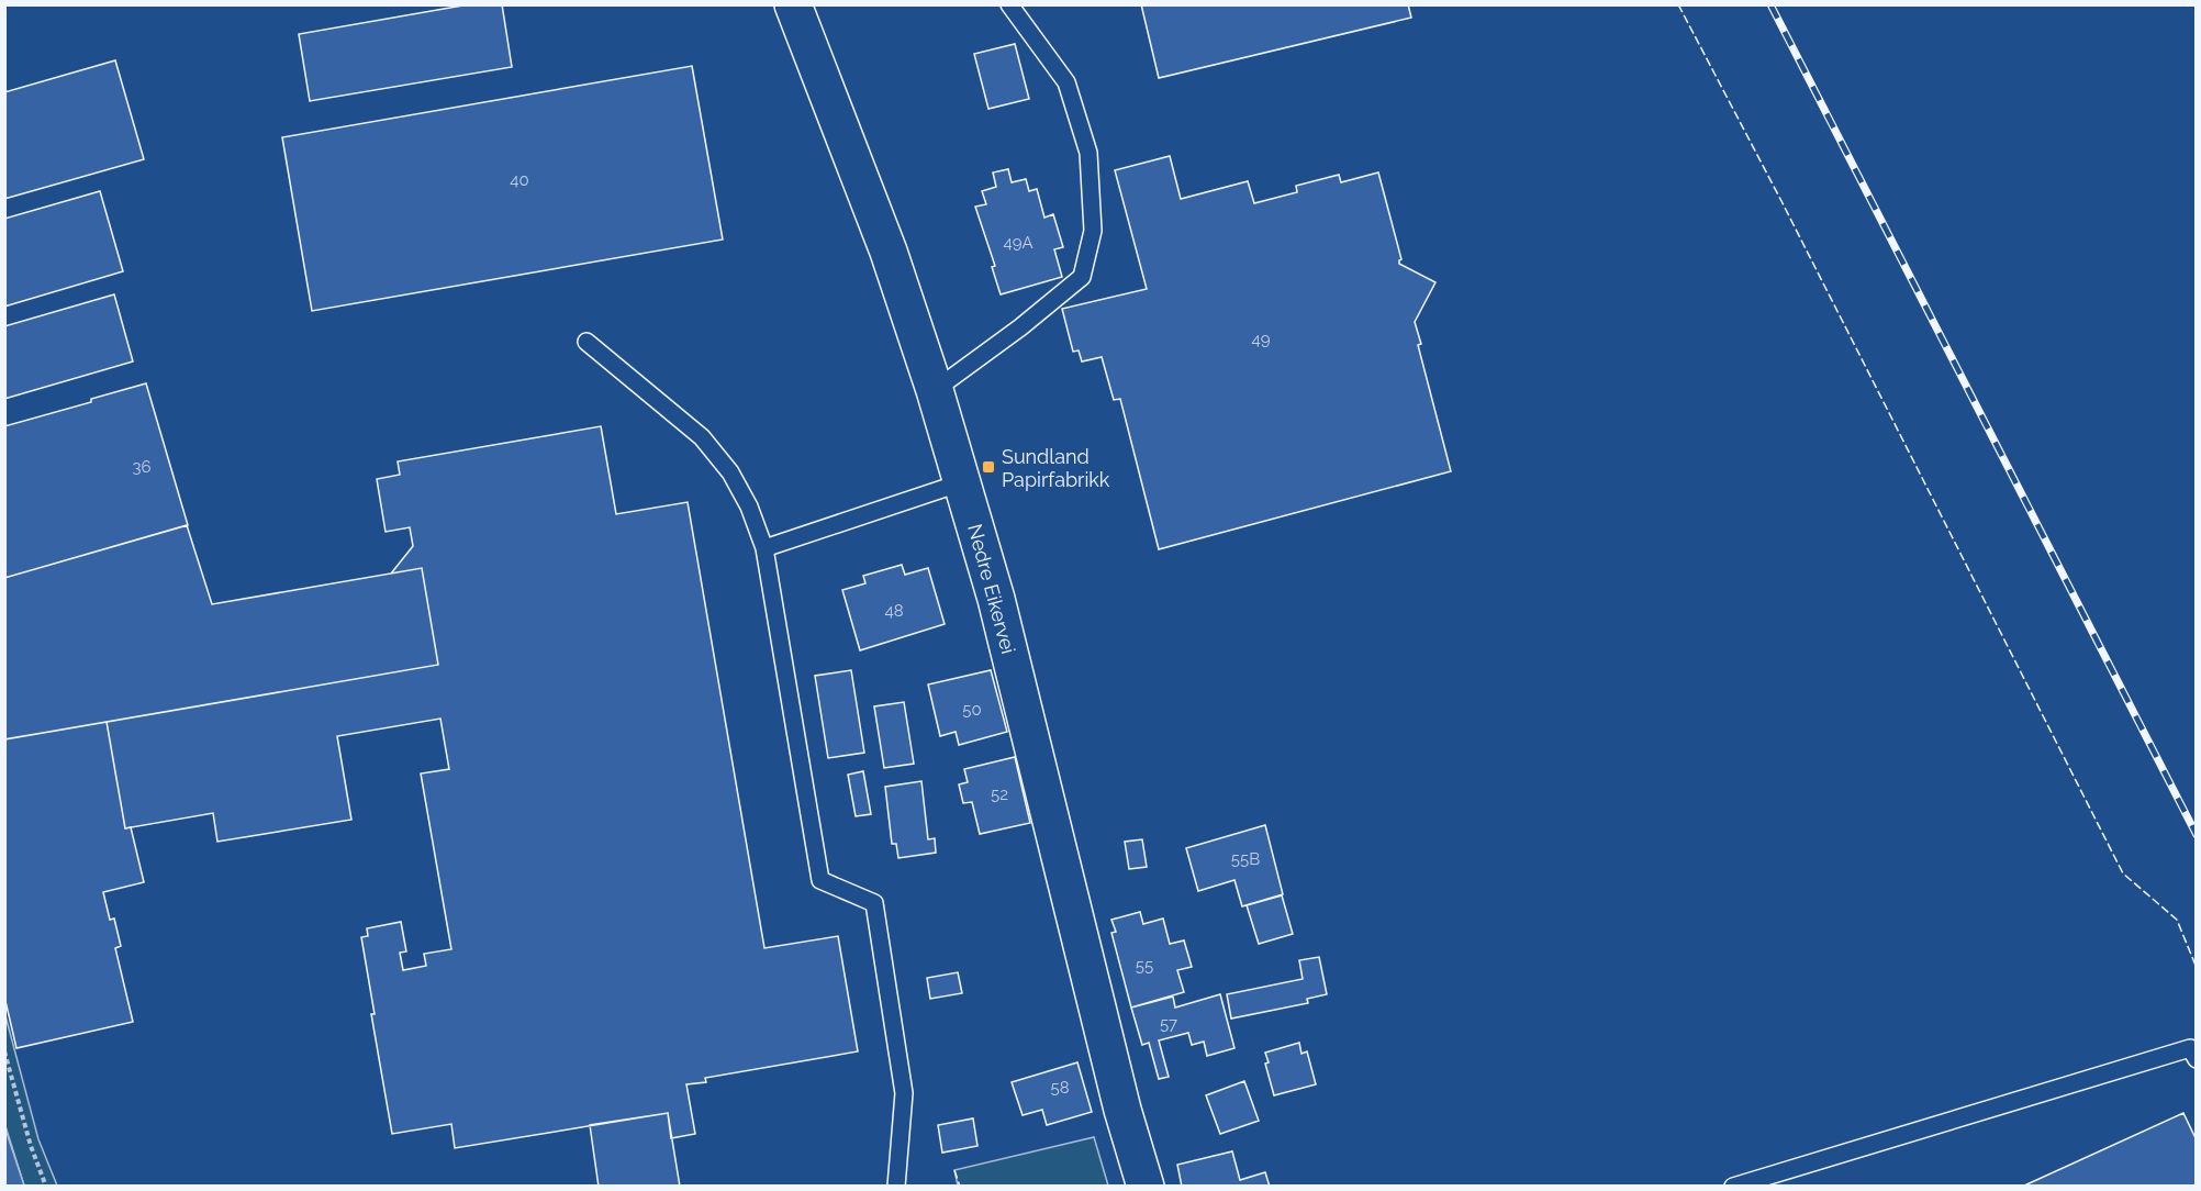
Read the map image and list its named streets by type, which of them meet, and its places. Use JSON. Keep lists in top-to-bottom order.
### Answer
{
  "streets": {
    "main road": ["Nedre Eikervei"]
  },
  "places": {
    "transit": ["Sundland Papirfabrikk"]
  },
  "house_numbers": [
    "40",
    "49A",
    "49",
    "36",
    "48",
    "50",
    "52",
    "55B",
    "55",
    "57",
    "58"
  ]
}
